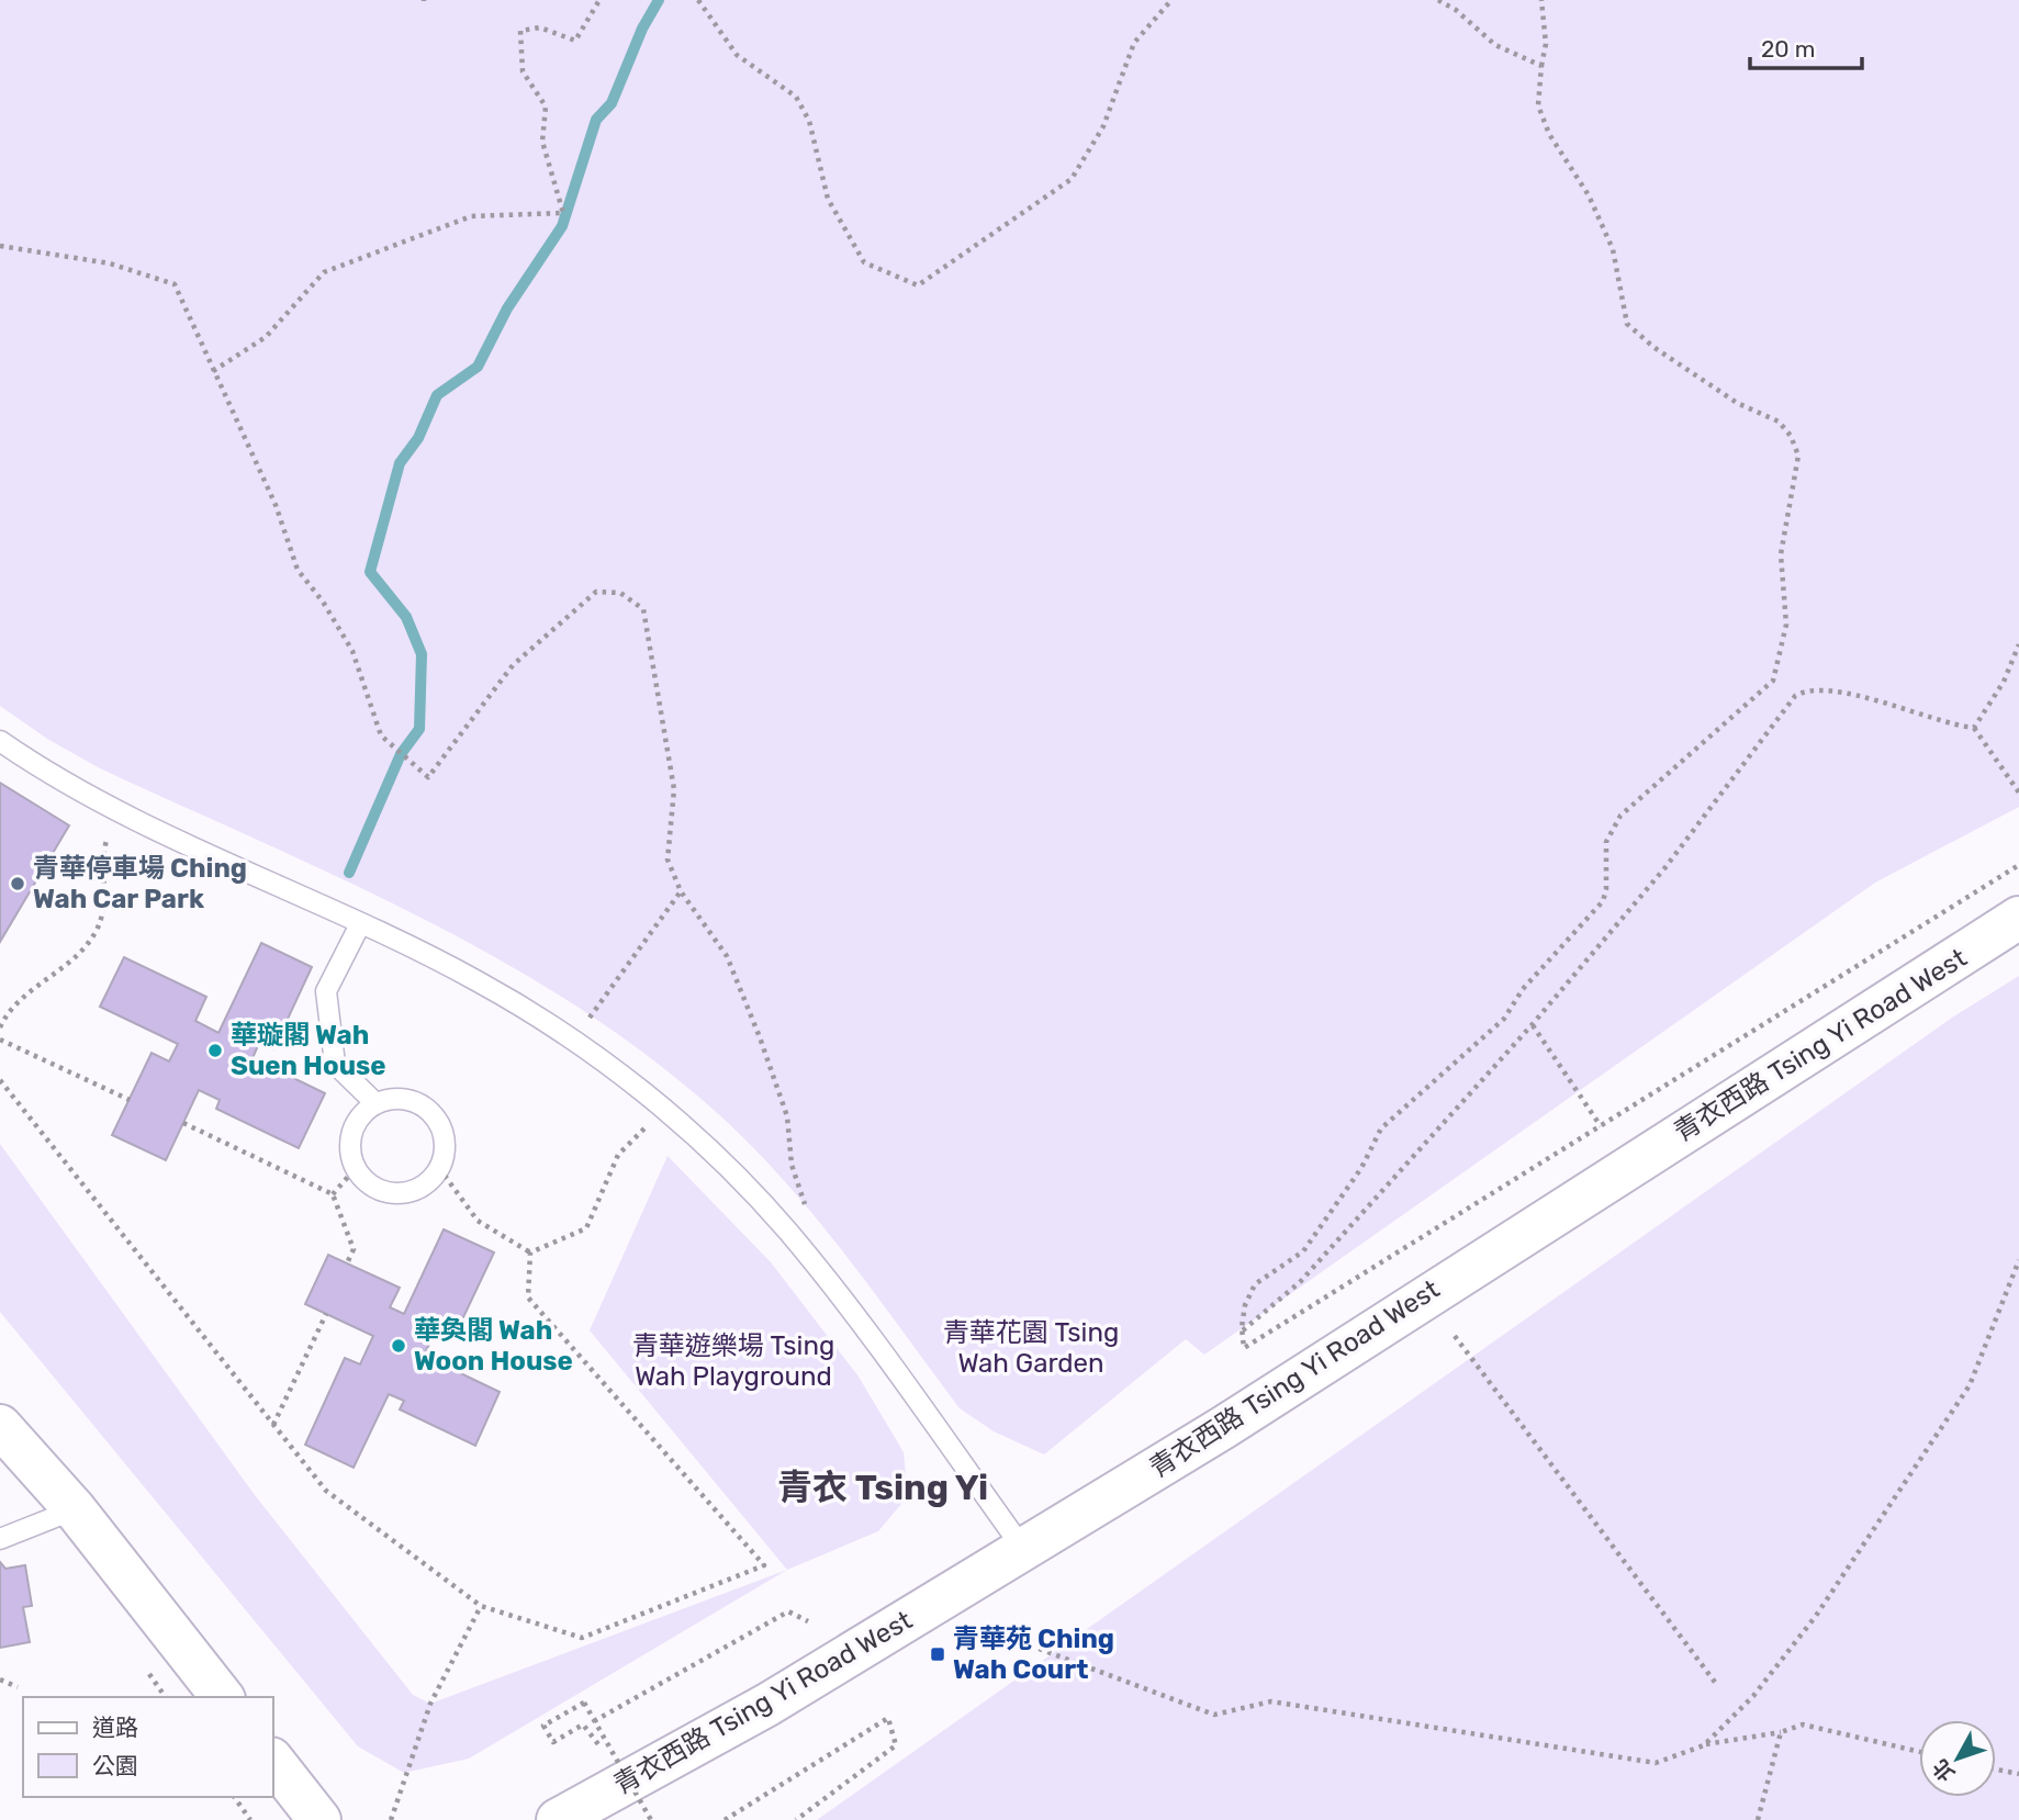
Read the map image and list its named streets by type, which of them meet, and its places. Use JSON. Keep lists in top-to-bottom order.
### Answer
{
  "streets": {
    "main road": ["青衣西路 Tsing Yi Road West"]
  },
  "districts": ["青衣 Tsing Yi"],
  "parks": ["青華花園 Tsing Wah Garden", "青華遊樂場 Tsing Wah Playground"],
  "places": {
    "other": ["青華停車場 Ching Wah Car Park", "華璇閣 Wah Suen House", "華奐閣 Wah Woon House"],
    "transit": ["青華苑 Ching Wah Court"]
  },
  "legend": ["道路", "公園"],
  "scale_bar": "20 m",
  "north": "bottom left"
}
